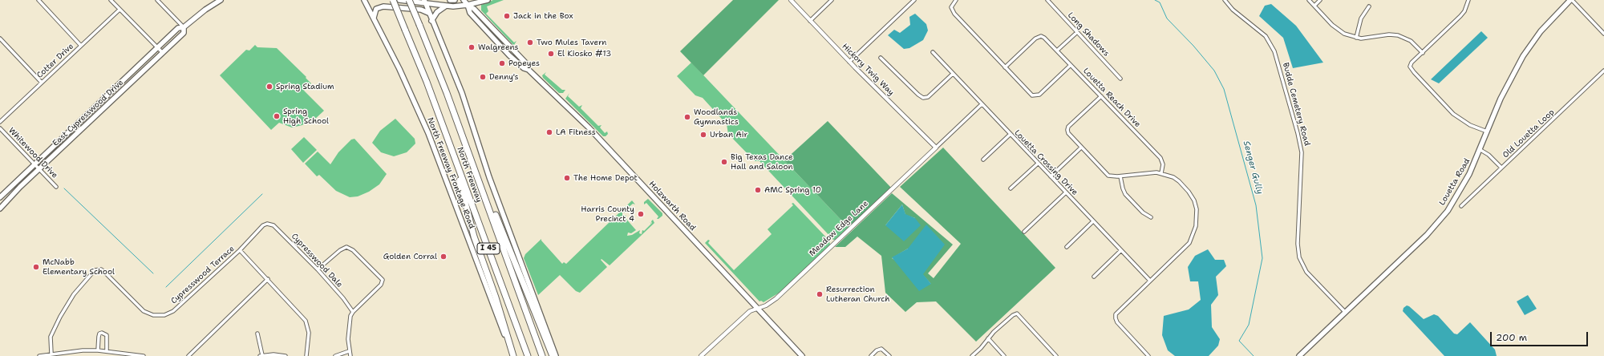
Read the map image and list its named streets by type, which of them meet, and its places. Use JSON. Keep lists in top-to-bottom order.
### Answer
{
  "streets": {
    "highway": ["North Freeway", "I 45"],
    "main road": [
      "East Cypresswood Drive",
      "North Freeway Frontage Road",
      "Louetta Road",
      "Holzwarth Road"
    ],
    "street": [
      "Long Shadows",
      "Cotter Drive",
      "Hickory Twig Way",
      "Louetta Reach Drive",
      "Budde Cemetery Road",
      "Old Louetta Loop",
      "Whitewood Drive",
      "Louetta Crossing Drive",
      "Meadow Edge Lane",
      "Cypresswood Dale",
      "Cypresswood Terrace"
    ]
  },
  "crossings": [
    ["Hickory Twig Way", "Meadow Edge Lane"],
    ["Budde Cemetery Road", "Louetta Road"],
    ["East Cypresswood Drive", "Whitewood Drive"],
    ["Louetta Crossing Drive", "Meadow Edge Lane"],
    ["Holzwarth Road", "Meadow Edge Lane"],
    ["Cypresswood Dale", "Cypresswood Terrace"]
  ],
  "water": ["Senger Gully"],
  "places": [
    "Jack in the Box",
    "Two Mules Tavern",
    "Walgreens",
    "El Kiosko #13",
    "Popeyes",
    "Denny's",
    "Spring Stadium",
    "Spring High School",
    "Woodlands Gymnastics",
    "LA Fitness",
    "Urban Air",
    "Big Texas Dance Hall and Saloon",
    "The Home Depot",
    "AMC Spring 10",
    "Harris County Precinct 4",
    "Golden Corral",
    "McNabb Elementary School",
    "Resurrection Lutheran Church"
  ],
  "scale_bar": "200 m"
}
